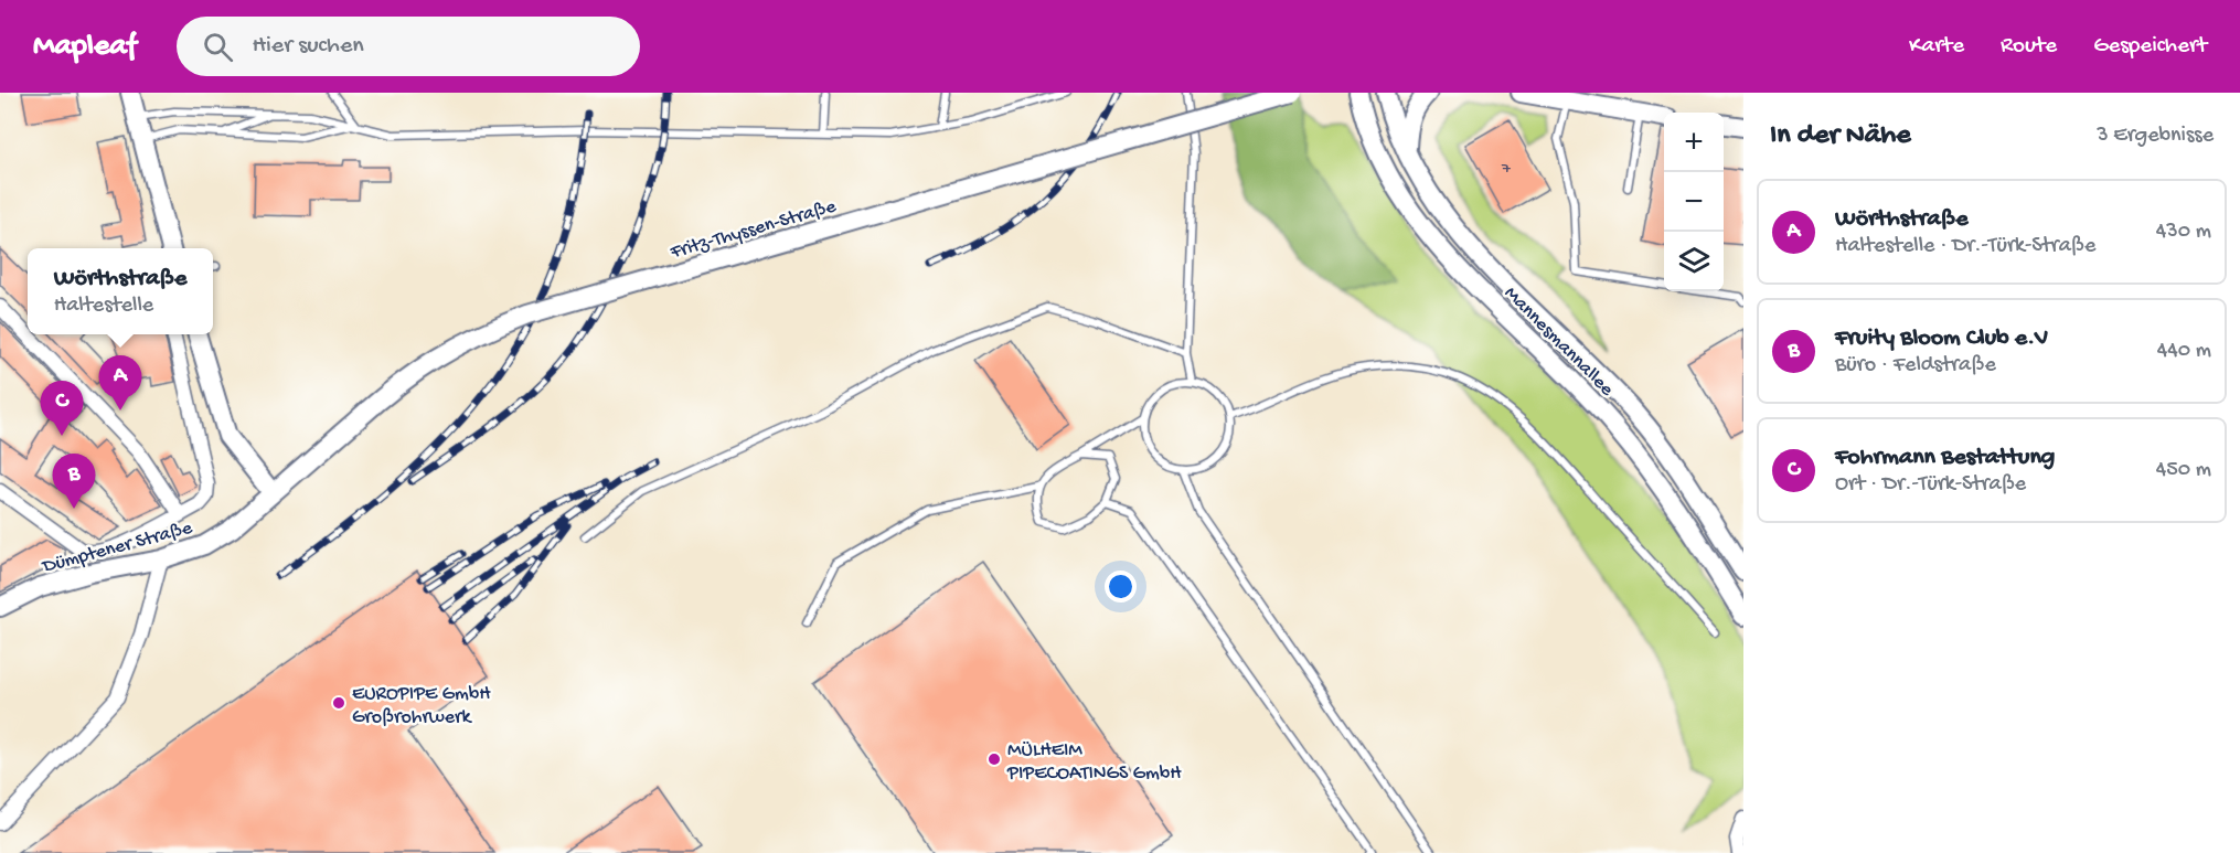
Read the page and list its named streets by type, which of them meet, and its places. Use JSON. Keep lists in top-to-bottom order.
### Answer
{
  "streets": {
    "street": ["Fritz-Thyssen-Straße", "Mannesmannallee", "Dümptener Straße"]
  },
  "crossings": [
    ["Fritz-Thyssen-Straße", "Dümptener Straße"]
  ],
  "places": ["EUROPIPE GmbH Großrohrwerk", "MÜLHEIM PIPECOATINGS GmbH"],
  "house_numbers": ["7"],
  "page": {
    "header": "Mapleaf",
    "search": "Hier suchen",
    "nav": ["Karte", "Route", "Gespeichert"],
    "heading": ["In der Nähe", "3 Ergebnisse"],
    "map_buttons": ["+", "−"],
    "list": [
      {
        "mark": "A",
        "name": "Wörthstraße",
        "note": "Haltestelle · Dr.-Türk-Straße",
        "value": "430 m"
      },
      {
        "mark": "B",
        "name": "Fruity Bloom Club e.V",
        "note": "Büro · Feldstraße",
        "value": "440 m"
      },
      {
        "mark": "C",
        "name": "Fohrmann Bestattung",
        "note": "Ort · Dr.-Türk-Straße",
        "value": "450 m"
      }
    ],
    "popup": ["Wörthstraße", "Haltestelle"],
    "pins": ["A", "C", "B"]
  }
}
